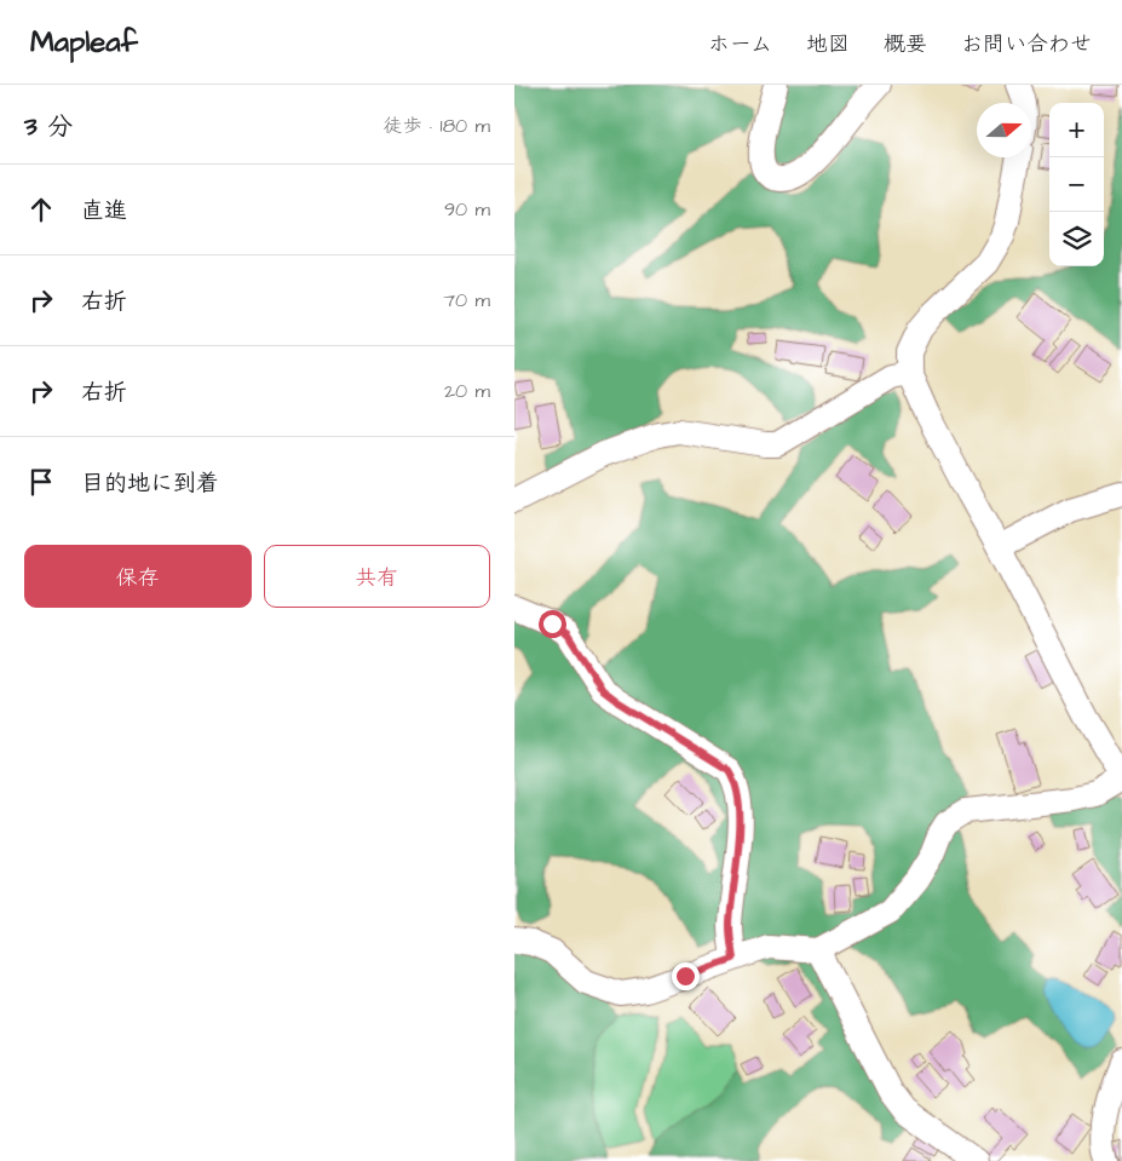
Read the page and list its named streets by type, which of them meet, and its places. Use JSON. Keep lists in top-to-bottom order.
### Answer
{
  "north": "right",
  "page": {
    "header": "Mapleaf",
    "nav": [
      "ホーム",
      "地図",
      "概要",
      "お問い合わせ"
    ],
    "heading": ["3 分", "徒歩 · 180 m"],
    "map_buttons": ["+", "−"],
    "list": [
      ["直進", "90 m"],
      ["右折", "70 m"],
      ["右折", "20 m"],
      "目的地に到着"
    ],
    "buttons": ["保存", "共有"]
  }
}
